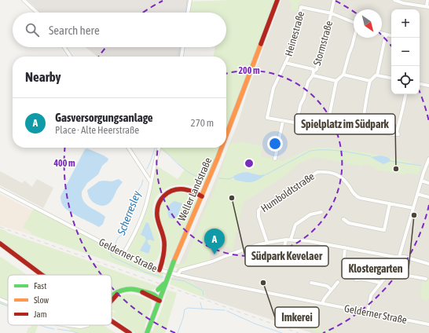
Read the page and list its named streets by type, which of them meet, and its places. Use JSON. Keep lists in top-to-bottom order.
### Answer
{
  "streets": {
    "main road": ["Weller Landstraße"],
    "street": [
      "Heinestraße",
      "Stormstraße",
      "Humboldtstraße",
      "Gelderner Straße"
    ]
  },
  "crossings": [
    ["Heinestraße", "Stormstraße"]
  ],
  "water": ["Scherresley"],
  "places": [
    "Spielplatz im Südpark",
    "Südpark Kevelaer",
    "Klostergarten",
    "Imkerei"
  ],
  "legend": ["Fast", "Slow", "Jam"],
  "north": "bottom right",
  "page": {
    "map_buttons": ["+", "−"],
    "search": "Search here",
    "heading": "Nearby",
    "list": [
      {
        "mark": "A",
        "name": "Gasversorgungsanlage",
        "note": "Place · Alte Heerstraße",
        "value": "270 m"
      }
    ],
    "pins": "A"
  },
  "rings": ["200 m", "400 m"]
}
